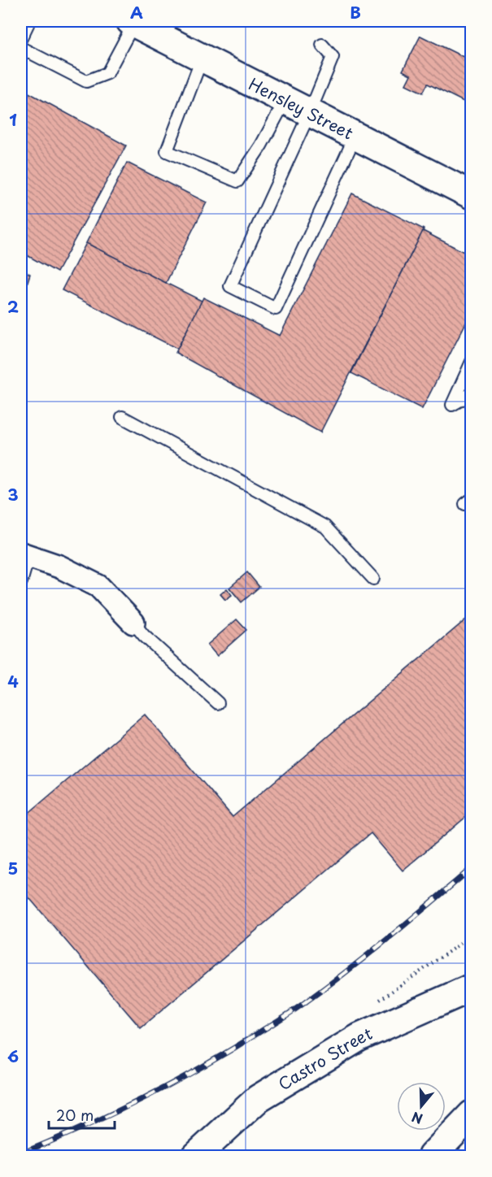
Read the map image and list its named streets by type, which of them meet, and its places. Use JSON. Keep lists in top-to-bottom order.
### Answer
{
  "streets": {
    "street": ["Hensley Street", "Castro Street"]
  },
  "scale_bar": "20 m",
  "north": "bottom",
  "grid": {
    "columns": ["A", "B"],
    "rows": [
      "1",
      "2",
      "3",
      "4",
      "5",
      "6"
    ]
  }
}
